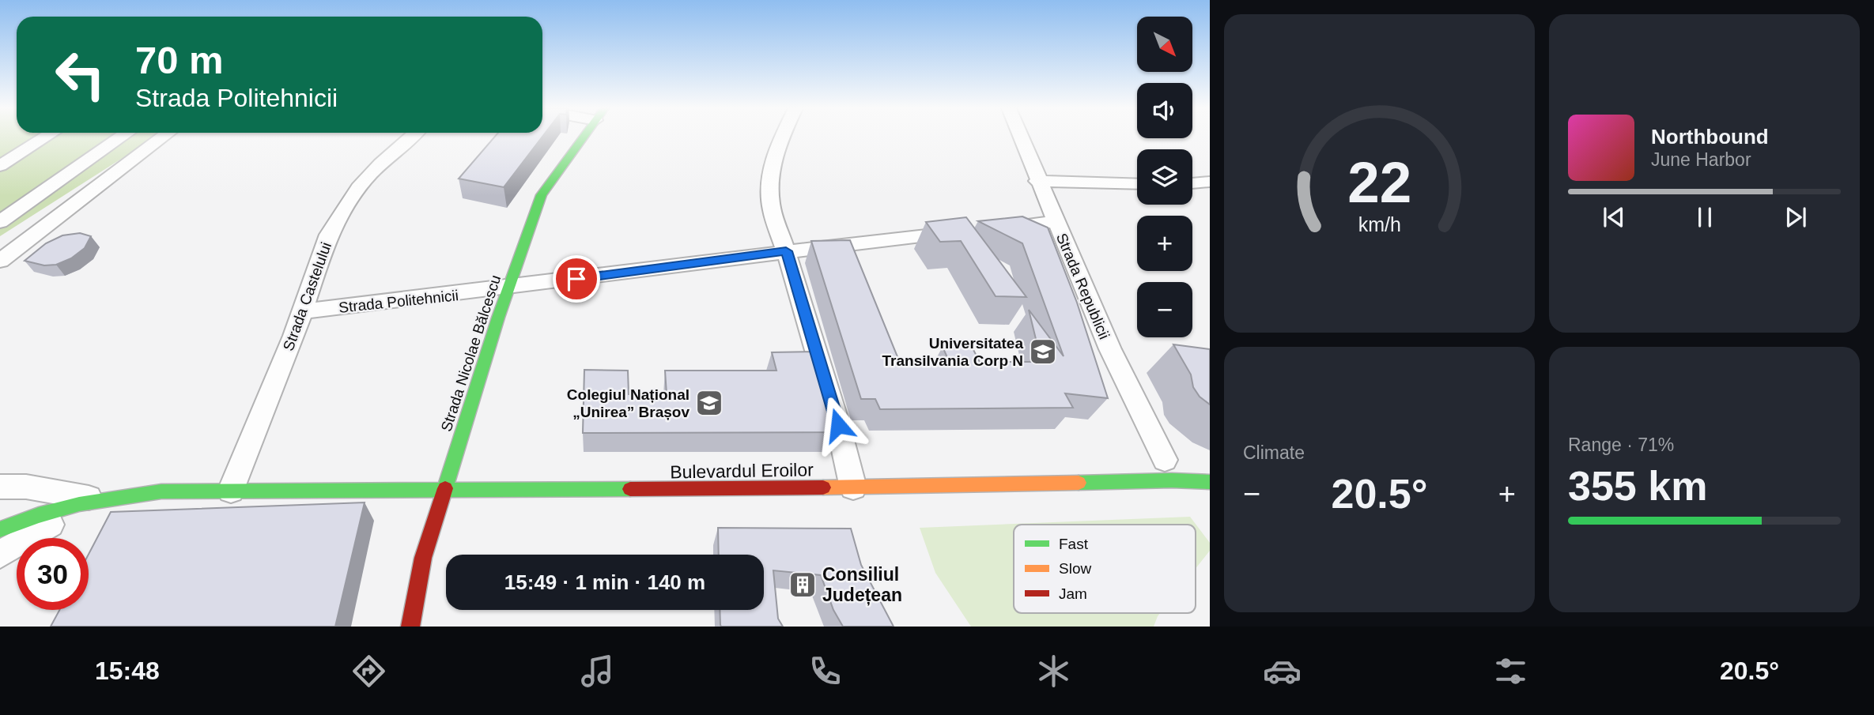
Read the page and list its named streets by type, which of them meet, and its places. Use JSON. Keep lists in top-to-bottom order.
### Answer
{
  "streets": {
    "street": [
      "Strada Republicii",
      "Strada Castelului",
      "Strada Politehnicii",
      "Strada Nicolae Bălcescu",
      "Bulevardul Eroilor"
    ]
  },
  "crossings": [
    ["Strada Castelului", "Strada Politehnicii"],
    ["Strada Castelului", "Bulevardul Eroilor"],
    ["Strada Politehnicii", "Strada Nicolae Bălcescu"],
    ["Strada Nicolae Bălcescu", "Bulevardul Eroilor"]
  ],
  "places": {
    "school or university": ["Universitatea Transilvania Corp N", "Colegiul Național „Unirea” Brașov"],
    "building": ["Consiliul Județean"]
  },
  "legend": ["Fast", "Slow", "Jam"],
  "north": "bottom right",
  "page": {
    "map_buttons": ["+", "−"],
    "turn": ["70 m", "Strada Politehnicii"],
    "song": ["Northbound", "June Harbor"],
    "tile": [
      "Climate",
      ["Range · 71%", "355 km"]
    ],
    "heat": ["−", "20.5°", "+"],
    "limit": "30",
    "trip": "15:49 · 1 min · 140 m",
    "tabs": ["15:48", "20.5°"],
    "gauge": ["22", "km/h"]
  }
}
